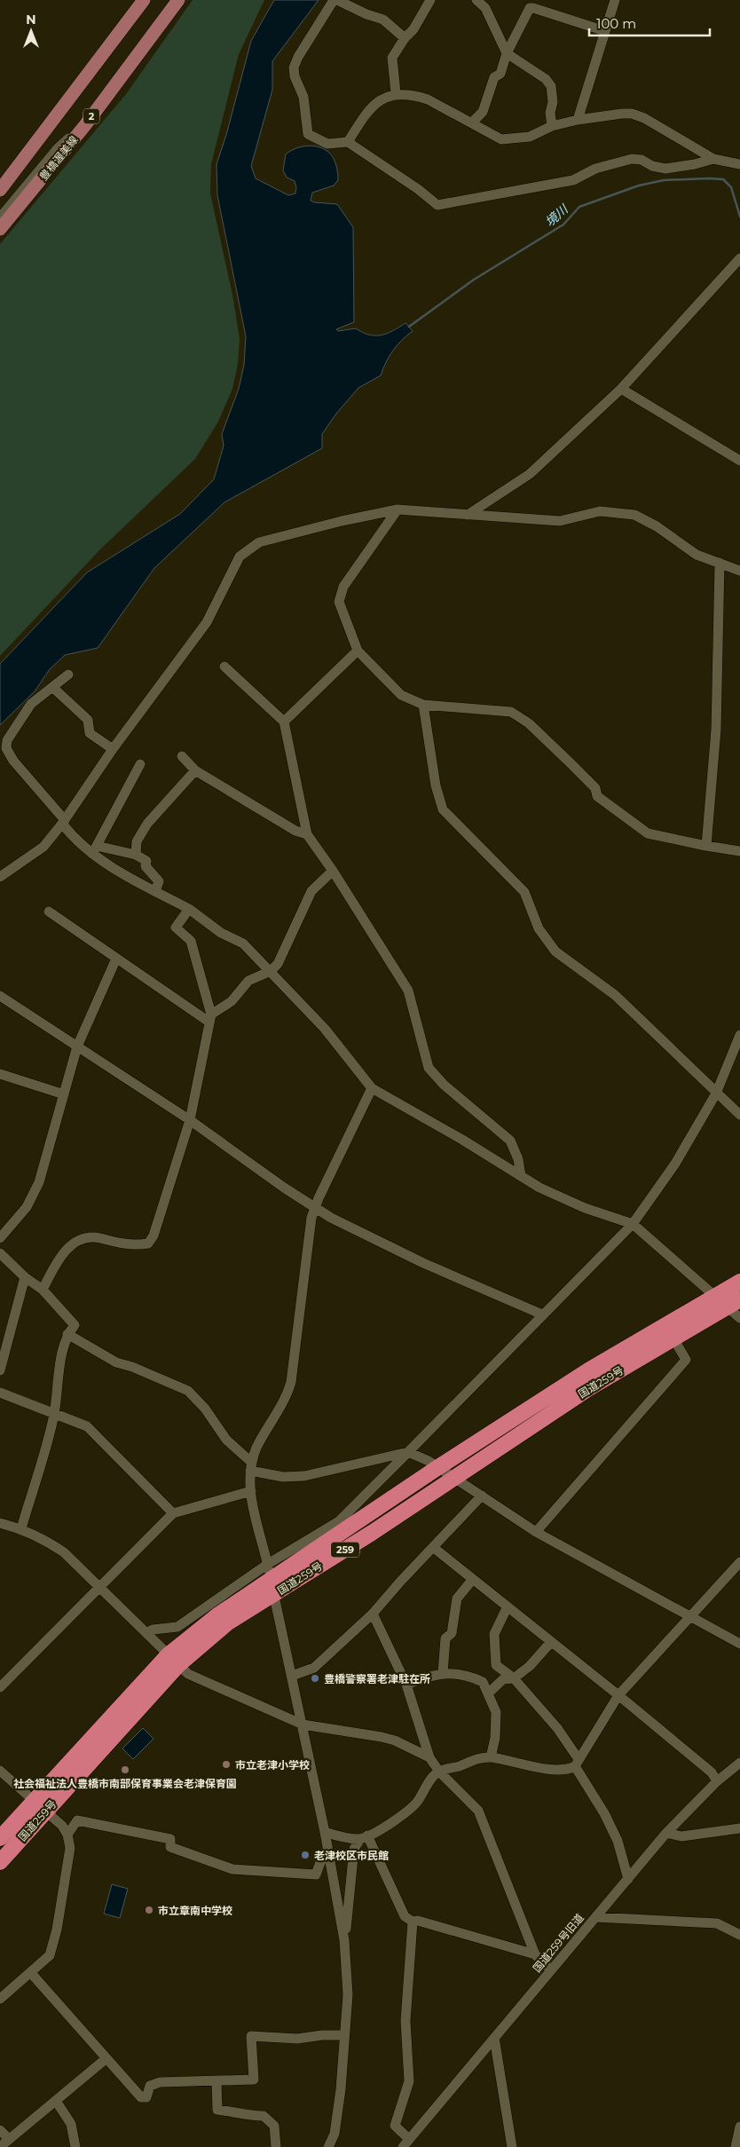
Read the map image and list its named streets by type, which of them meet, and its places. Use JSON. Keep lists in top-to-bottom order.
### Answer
{
  "streets": {
    "highway": ["国道259号", "259"],
    "main road": ["2", "豊橋渥美線"],
    "street": ["国道259号旧道"]
  },
  "water": ["境川"],
  "places": [
    "豊橋警察署老津駐在所",
    "市立老津小学校",
    "社会福祉法人豊橋市南部保育事業会老津保育園",
    "老津校区市民館",
    "市立章南中学校"
  ],
  "scale_bar": "100 m",
  "north": "top"
}
